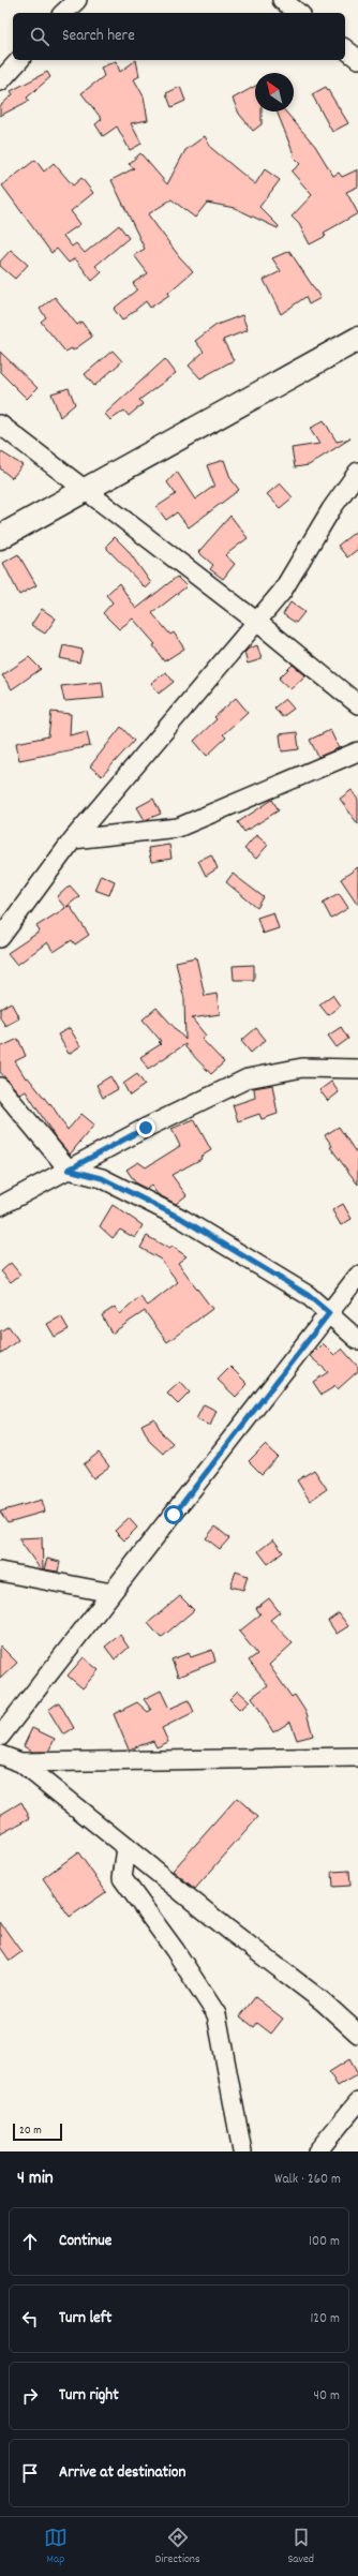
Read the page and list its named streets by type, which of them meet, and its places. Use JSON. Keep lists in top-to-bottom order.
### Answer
{
  "scale_bar": "20 m",
  "north": "top left",
  "page": {
    "search": "Search here",
    "scale": "20 m",
    "heading": ["4 min", "Walk · 260 m"],
    "list": [
      ["Continue", "100 m"],
      ["Turn left", "120 m"],
      ["Turn right", "40 m"],
      "Arrive at destination"
    ],
    "nav": ["Map", "Directions", "Saved"]
  }
}
